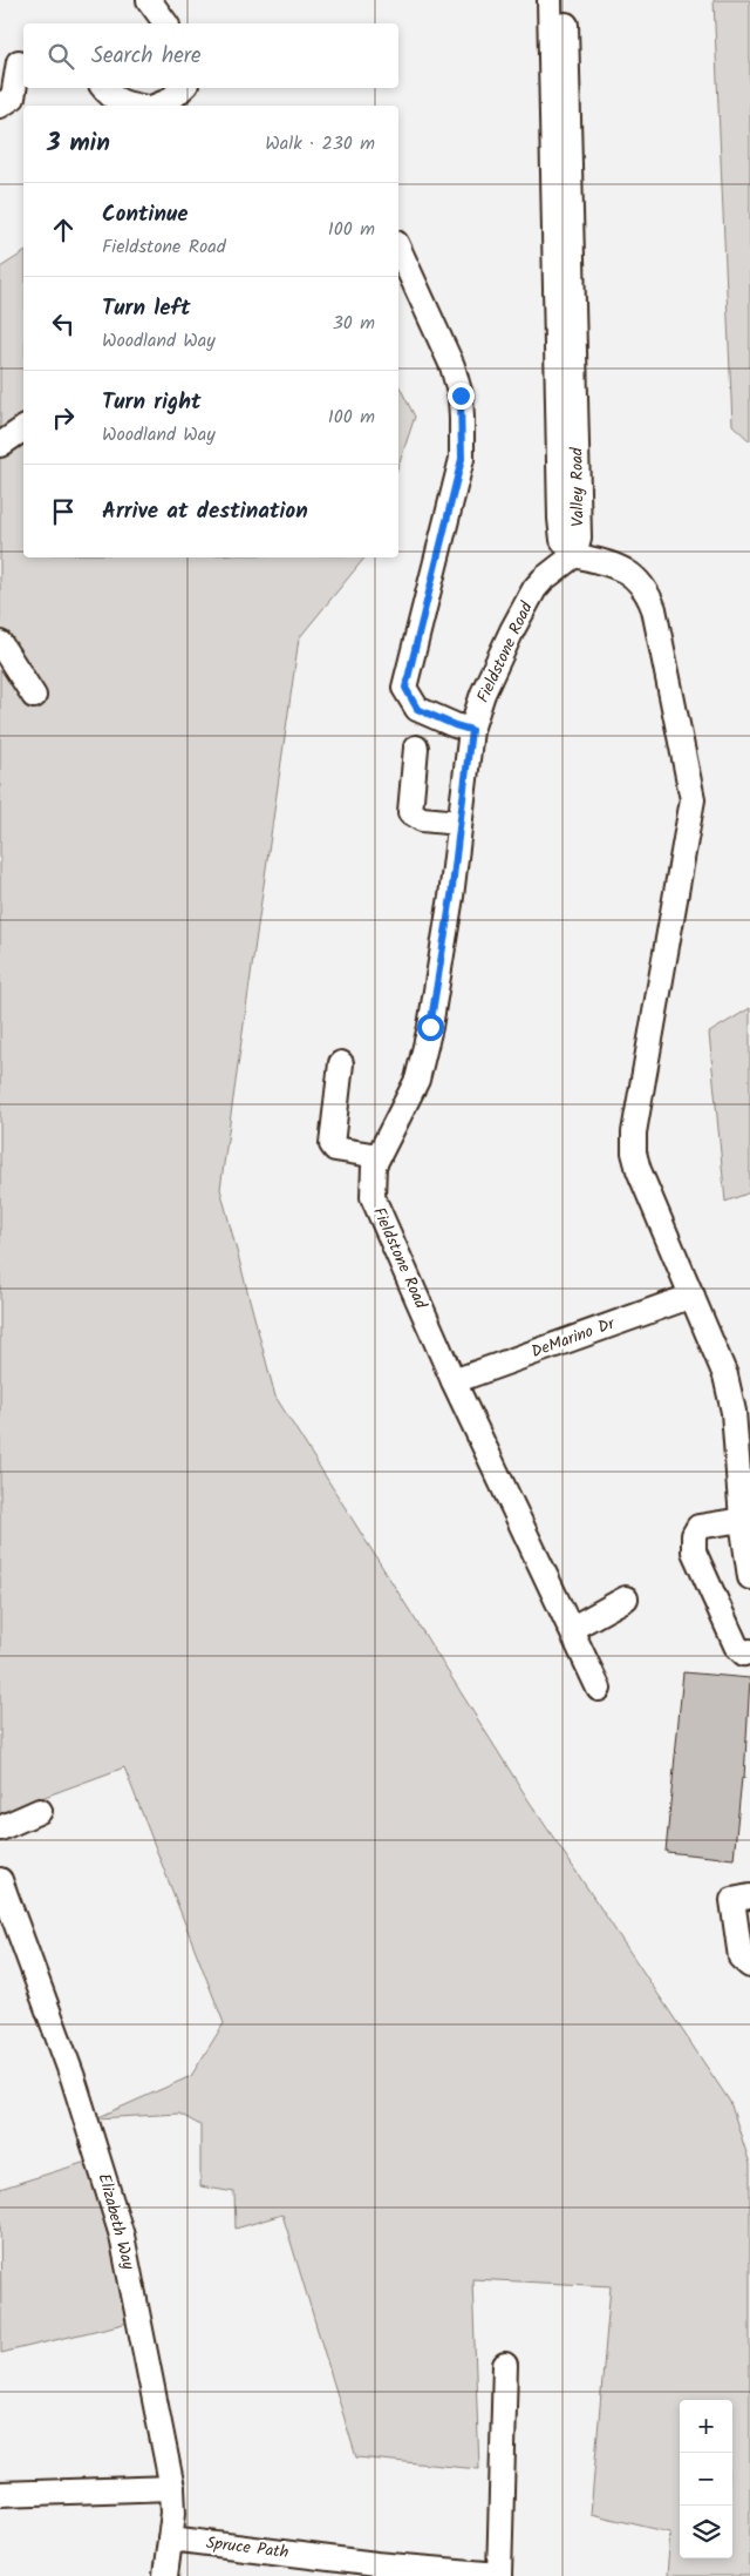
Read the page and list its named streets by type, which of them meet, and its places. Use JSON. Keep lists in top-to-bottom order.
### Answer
{
  "streets": {
    "street": [
      "Valley Road",
      "Fieldstone Road",
      "DeMarino Dr",
      "Elizabeth Way",
      "Spruce Path"
    ]
  },
  "crossings": [
    ["Valley Road", "Fieldstone Road"],
    ["Fieldstone Road", "DeMarino Dr"],
    ["Elizabeth Way", "Spruce Path"]
  ],
  "page": {
    "search": "Search here",
    "heading": ["3 min", "Walk · 230 m"],
    "list": [
      ["Continue", "Fieldstone Road", "100 m"],
      ["Turn left", "Woodland Way", "30 m"],
      ["Turn right", "Woodland Way", "100 m"],
      "Arrive at destination"
    ],
    "map_buttons": ["+", "−"]
  }
}
